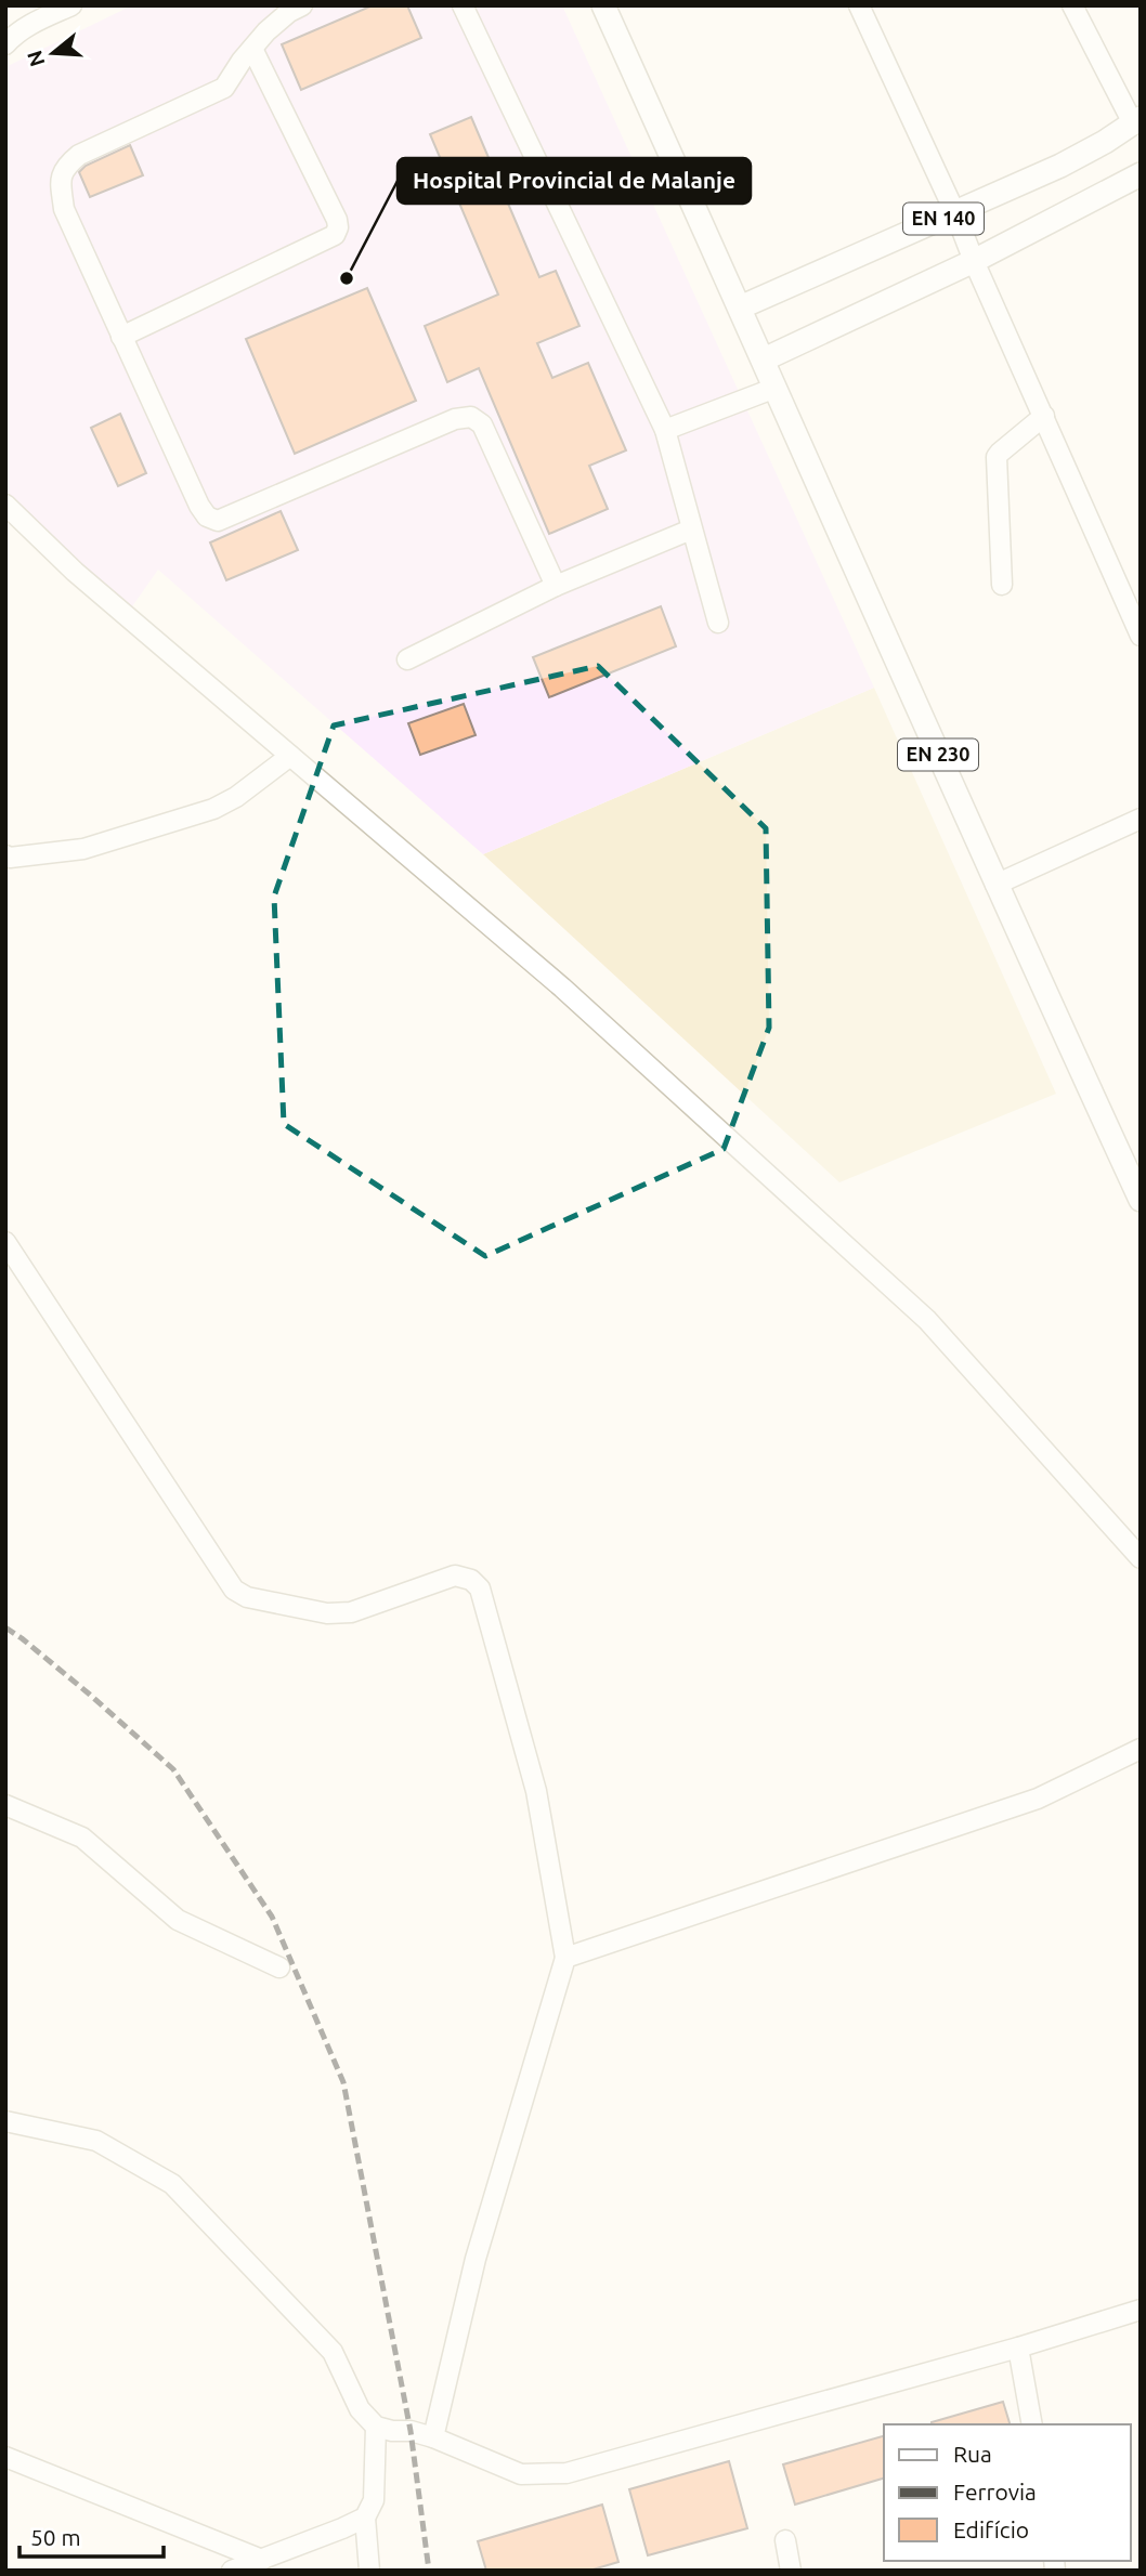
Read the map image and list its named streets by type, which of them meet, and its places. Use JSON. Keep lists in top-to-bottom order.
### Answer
{
  "streets": {
    "main road": ["EN 140", "EN 230"]
  },
  "crossings": [
    ["EN 140", "EN 230"]
  ],
  "places": ["Hospital Provincial de Malanje"],
  "legend": ["Rua", "Ferrovia", "Edifício"],
  "scale_bar": "50 m",
  "north": "left"
}
